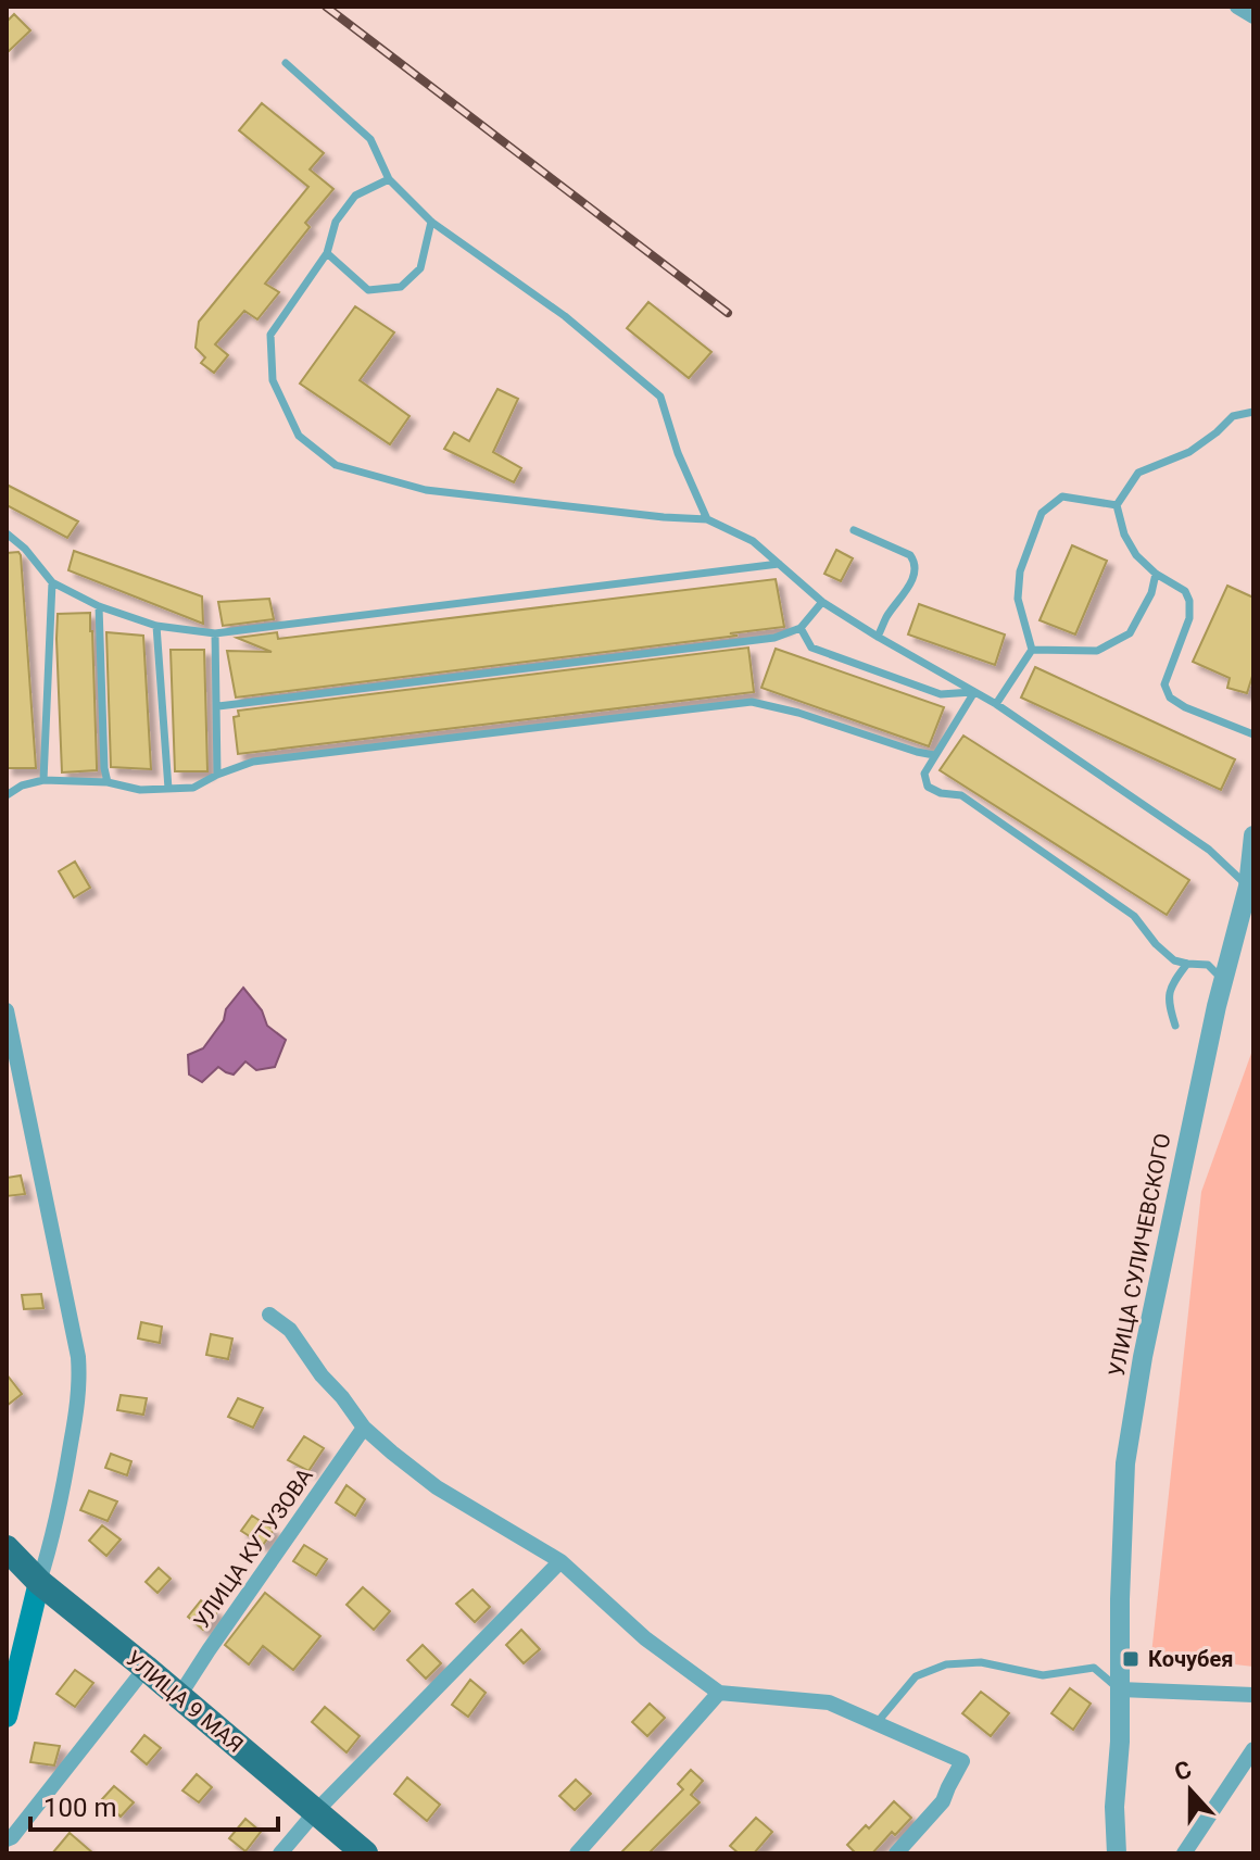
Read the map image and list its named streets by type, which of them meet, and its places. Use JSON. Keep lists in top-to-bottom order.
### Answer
{
  "streets": {
    "main road": ["УЛИЦА 9 МАЯ"],
    "street": ["УЛИЦА СУЛИЧЕВСКОГО", "УЛИЦА КУТУЗОВА"]
  },
  "crossings": [
    ["УЛИЦА КУТУЗОВА", "УЛИЦА 9 МАЯ"]
  ],
  "places": {
    "transit": ["Кочубея"]
  },
  "scale_bar": "100 m",
  "north": "top"
}
